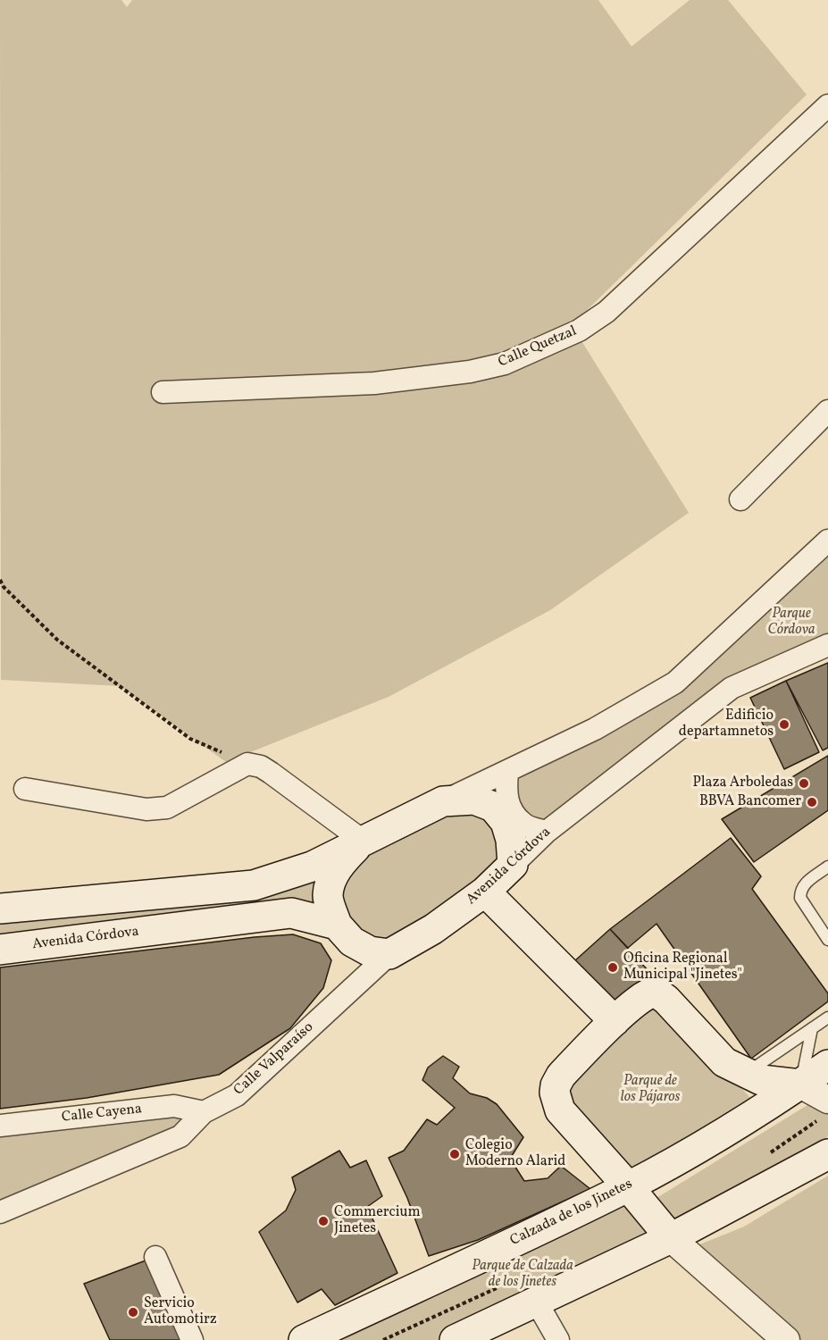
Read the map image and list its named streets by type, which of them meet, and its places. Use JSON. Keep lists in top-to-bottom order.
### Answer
{
  "streets": {
    "main road": ["Avenida Córdova", "Calzada de los Jinetes"],
    "street": ["Calle Quetzal", "Calle Valparaíso", "Calle Cayena"]
  },
  "crossings": [
    ["Avenida Córdova", "Calle Valparaíso"],
    ["Calle Valparaíso", "Calle Cayena"]
  ],
  "parks": ["Parque Córdova", "Parque de los Pájaros", "Parque de Calzada de los Jinetes"],
  "places": [
    "Edificio departamnetos",
    "Plaza Arboledas",
    "BBVA Bancomer",
    "Oficina Regional Municipal \"Jinetes\"",
    "Colegio Moderno Alarid",
    "Commercium Jinetes",
    "Servicio Automotirz"
  ]
}
